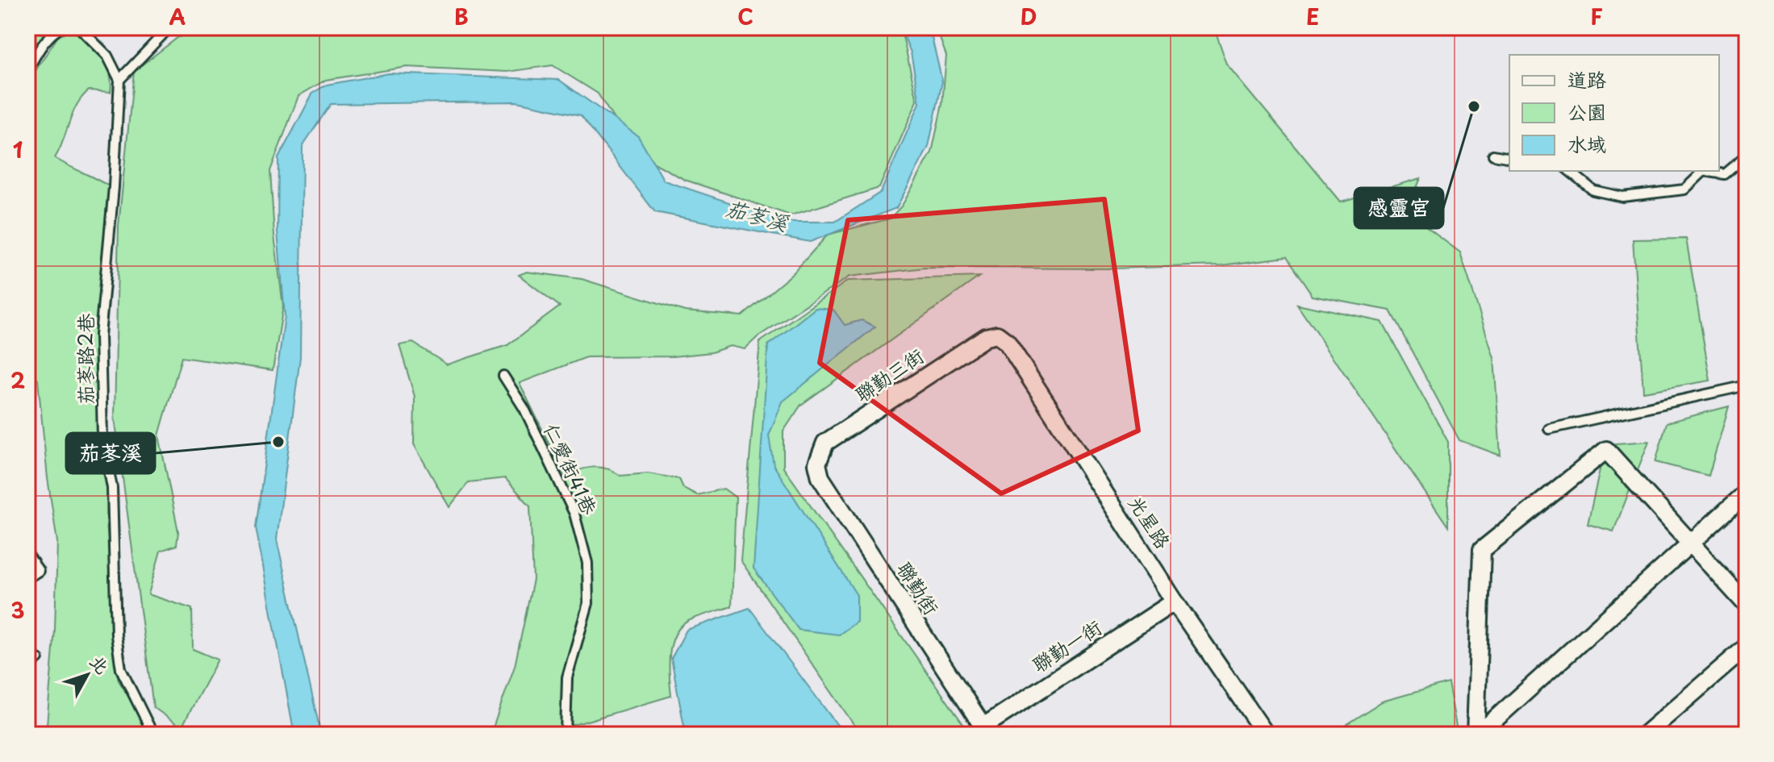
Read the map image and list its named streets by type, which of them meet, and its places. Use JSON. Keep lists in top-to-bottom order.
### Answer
{
  "streets": {
    "street": [
      "聯勤三街",
      "光星路",
      "聯勤街",
      "聯勤一街"
    ],
    "lane": ["茄苳路2巷", "仁愛街41巷"]
  },
  "crossings": [
    ["聯勤三街", "光星路"],
    ["聯勤三街", "聯勤街"],
    ["光星路", "聯勤一街"],
    ["聯勤街", "聯勤一街"]
  ],
  "water": ["茄苳溪"],
  "places": ["感靈宮", "茄苳溪"],
  "legend": ["道路", "公園", "水域"],
  "north": "top right",
  "grid": {
    "columns": [
      "A",
      "B",
      "C",
      "D",
      "E",
      "F"
    ],
    "rows": ["1", "2", "3"]
  }
}
